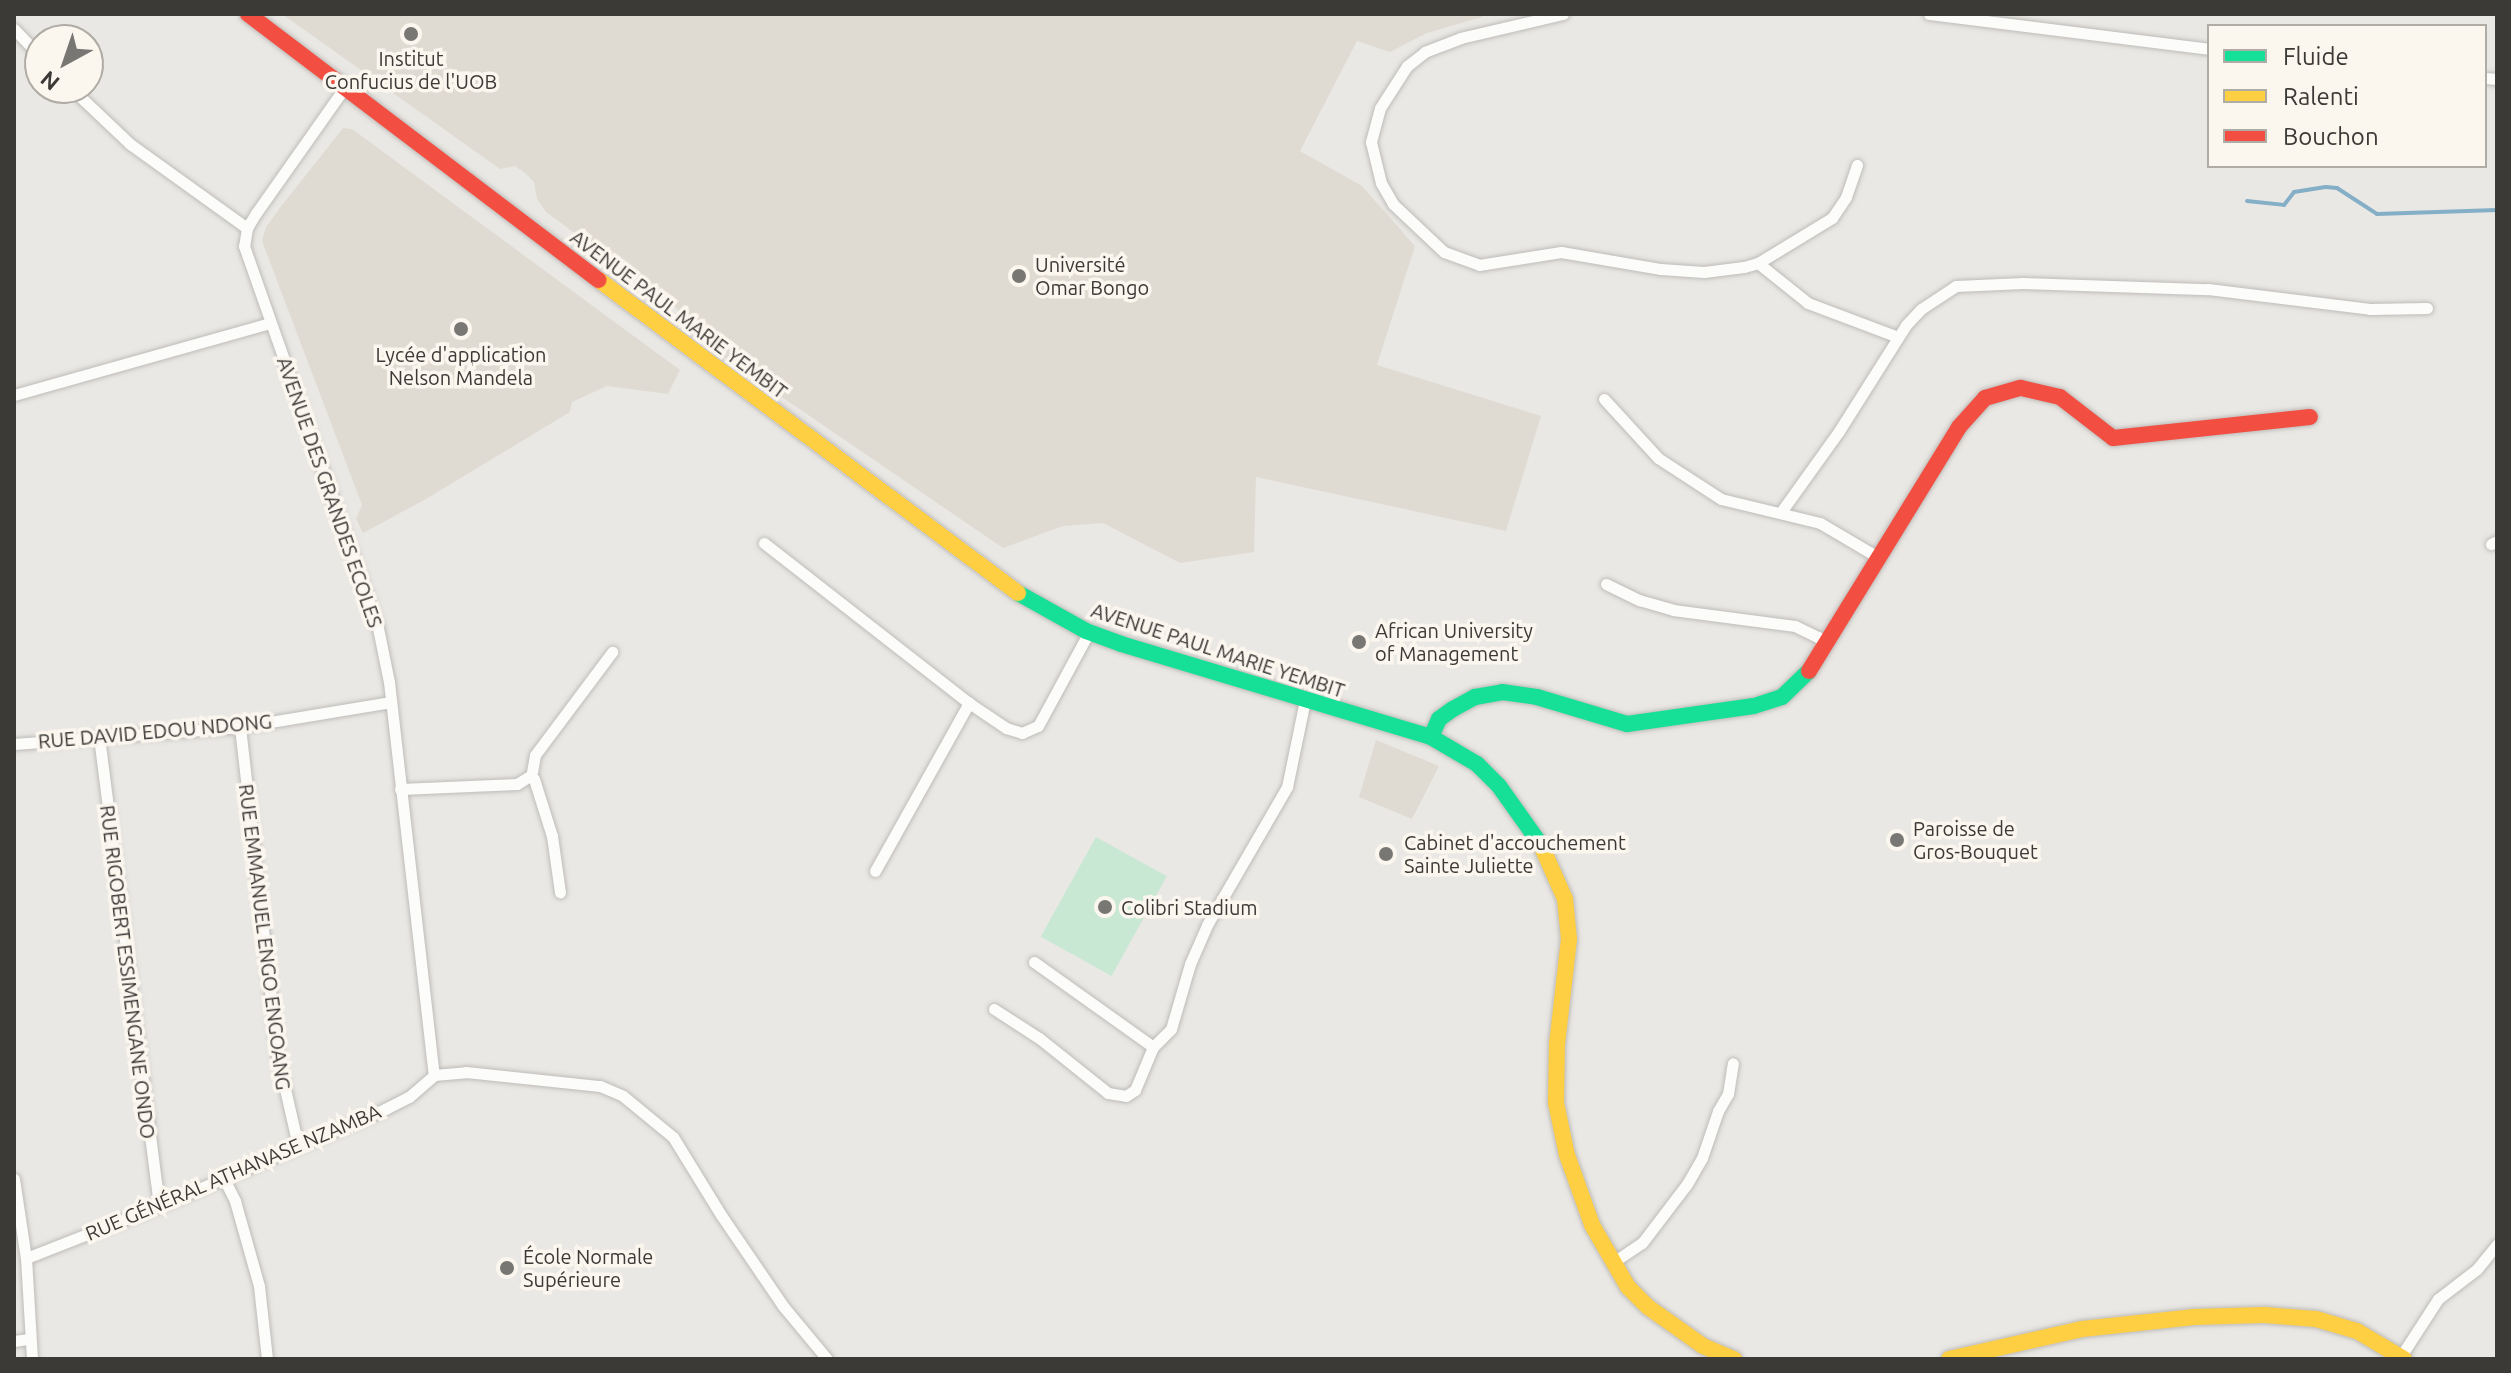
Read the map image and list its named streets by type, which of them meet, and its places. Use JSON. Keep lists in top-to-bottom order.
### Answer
{
  "streets": {
    "main road": ["AVENUE PAUL MARIE YEMBIT"],
    "street": [
      "AVENUE DES GRANDES ECOLES",
      "RUE DAVID EDOU NDONG",
      "RUE EMMANUEL ENGO ENGOANG",
      "RUE RIGOBERT ESSIMENGANE ONDO",
      "RUE GÉNÉRAL ATHANASE NZAMBA"
    ]
  },
  "crossings": [
    ["AVENUE DES GRANDES ECOLES", "RUE DAVID EDOU NDONG"],
    ["AVENUE DES GRANDES ECOLES", "RUE GÉNÉRAL ATHANASE NZAMBA"],
    ["RUE DAVID EDOU NDONG", "RUE EMMANUEL ENGO ENGOANG"],
    ["RUE DAVID EDOU NDONG", "RUE RIGOBERT ESSIMENGANE ONDO"],
    ["RUE EMMANUEL ENGO ENGOANG", "RUE GÉNÉRAL ATHANASE NZAMBA"],
    ["RUE RIGOBERT ESSIMENGANE ONDO", "RUE GÉNÉRAL ATHANASE NZAMBA"]
  ],
  "places": [
    "Institut Confucius de l'UOB",
    "Université Omar Bongo",
    "Lycée d'application Nelson Mandela",
    "African University of Management",
    "Paroisse de Gros-Bouquet",
    "Cabinet d'accouchement Sainte Juliette",
    "Colibri Stadium",
    "École Normale Supérieure"
  ],
  "legend": ["Fluide", "Ralenti", "Bouchon"],
  "north": "bottom left"
}
